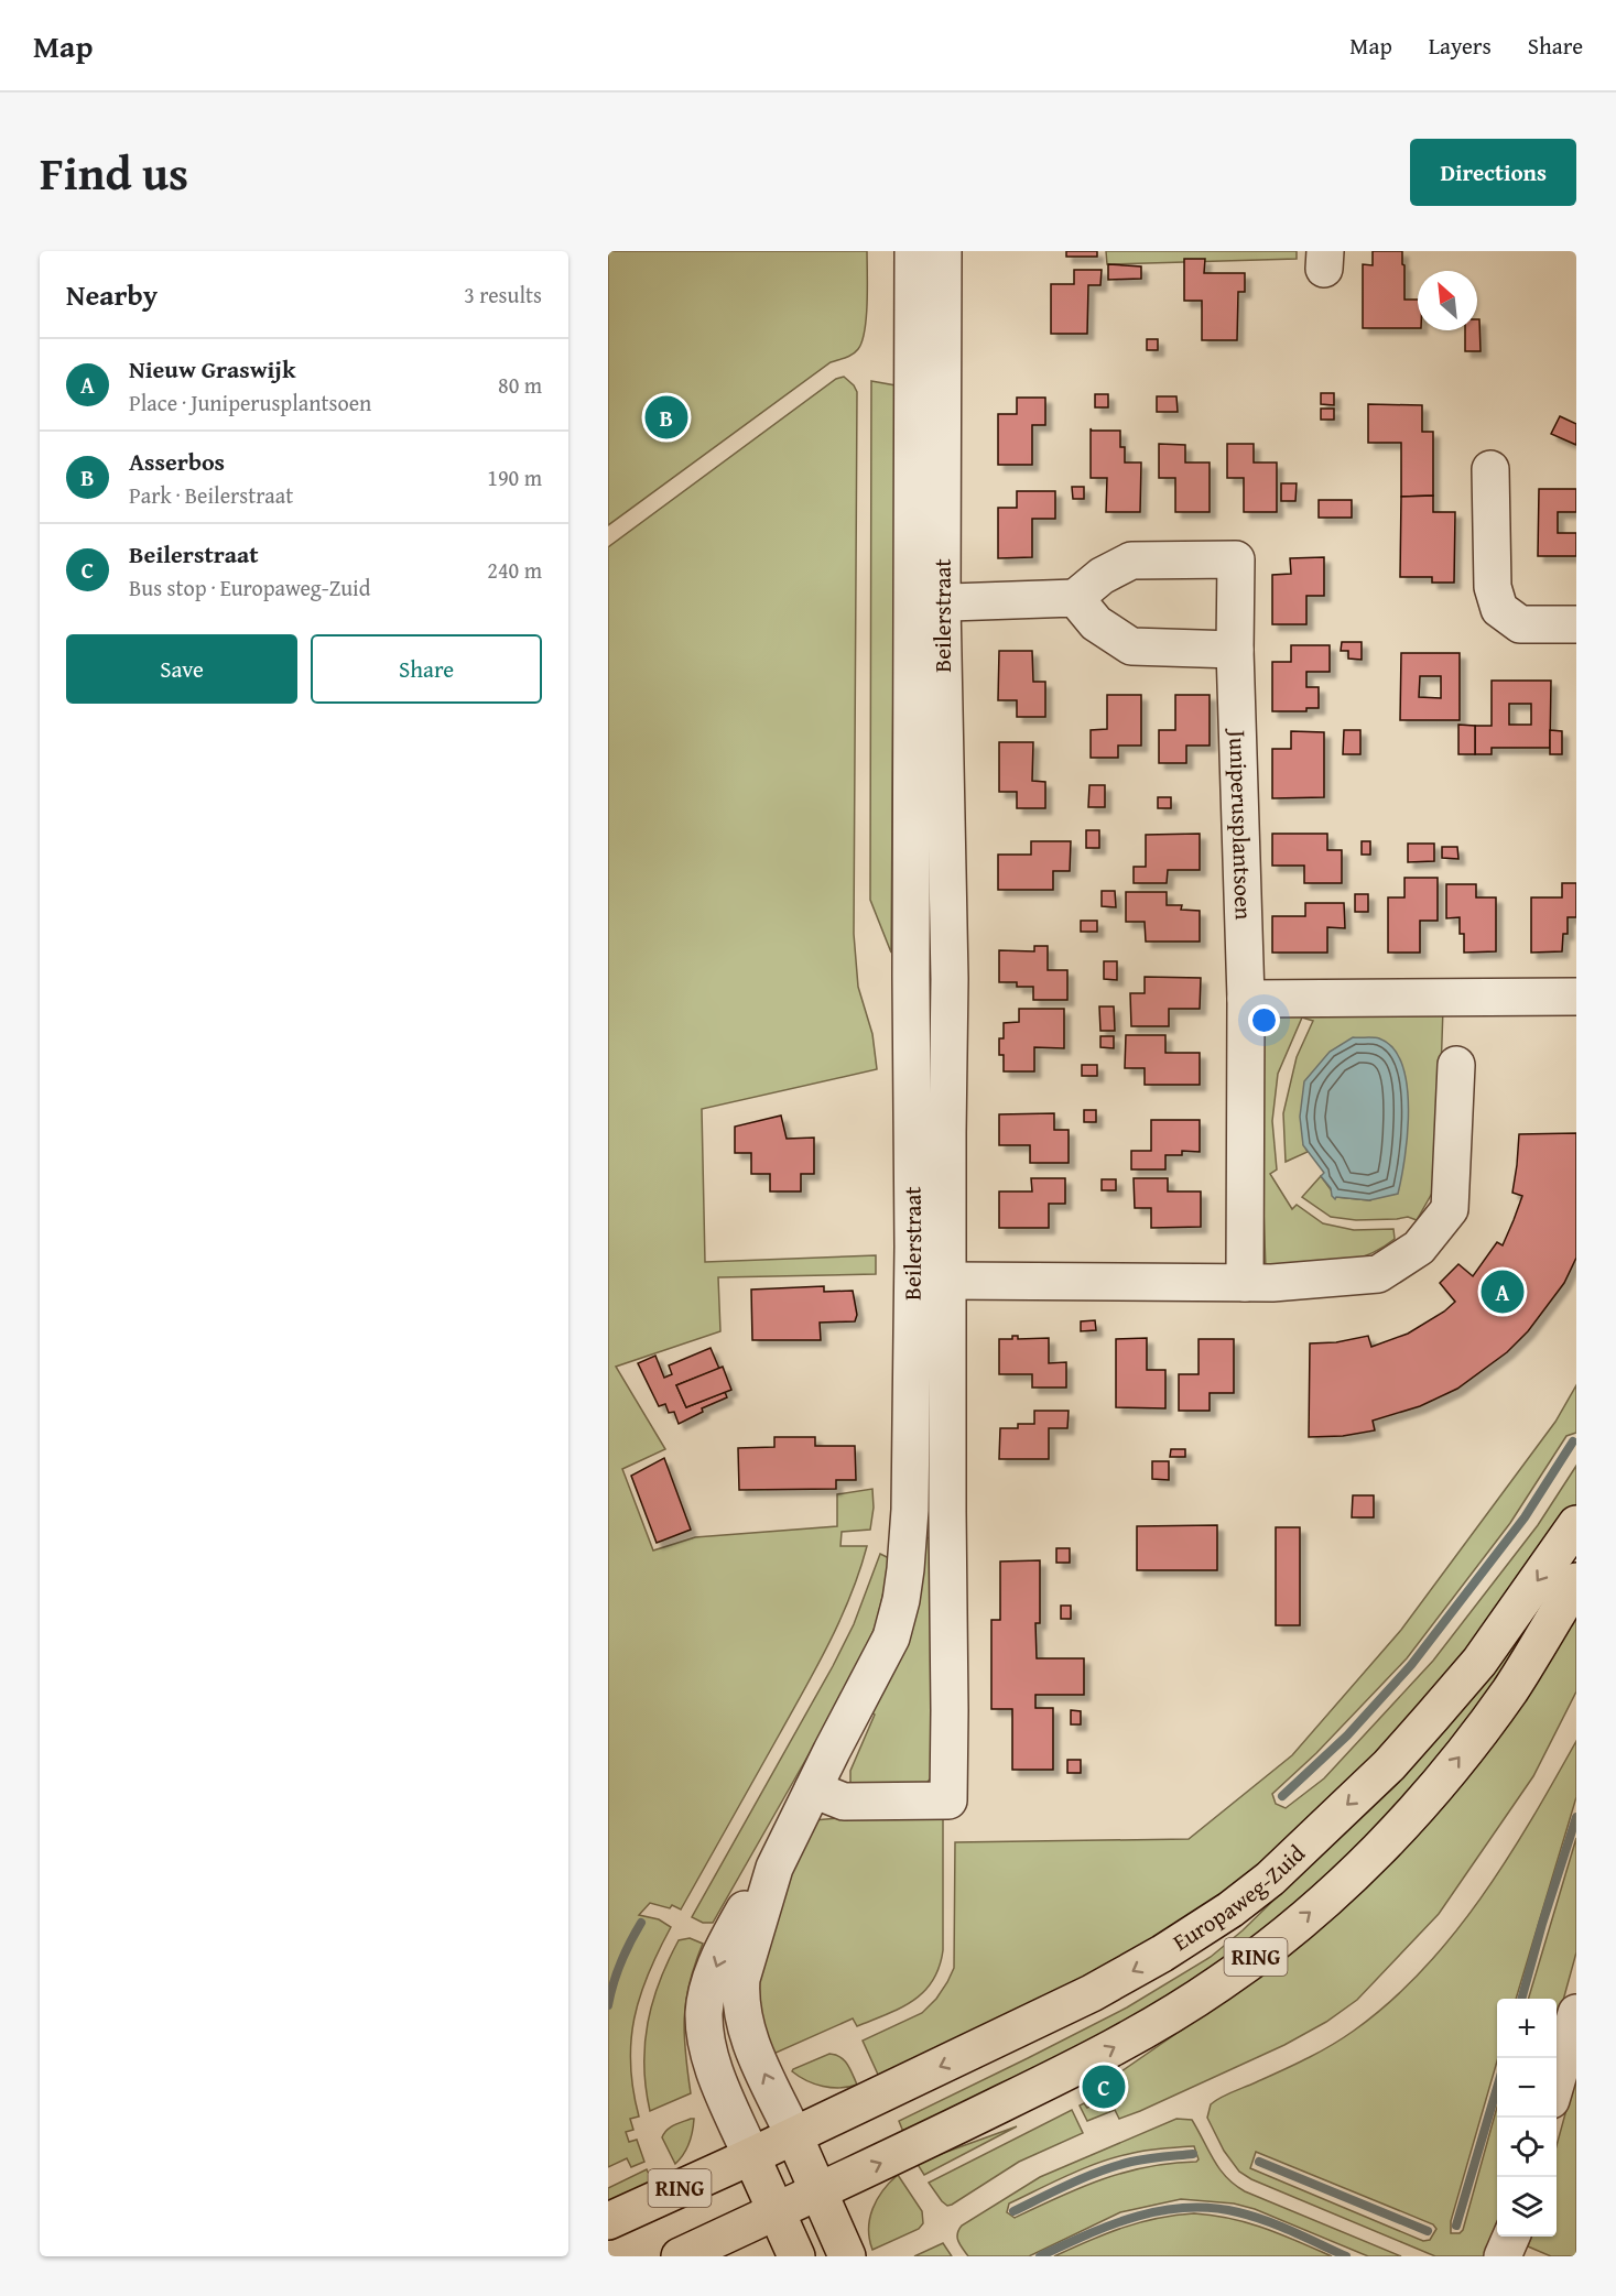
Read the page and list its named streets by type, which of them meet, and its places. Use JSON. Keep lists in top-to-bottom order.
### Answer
{
  "streets": {
    "main road": ["Europaweg-Zuid", "RING"],
    "street": ["Beilerstraat", "Juniperusplantsoen"]
  },
  "crossings": [
    ["Beilerstraat", "Europaweg-Zuid"]
  ],
  "north": "top left",
  "page": {
    "header": "Map",
    "nav": ["Map", "Layers", "Share"],
    "title": "Find us",
    "buttons": [
      "Directions",
      ["Save", "Share"]
    ],
    "heading": ["Nearby", "3 results"],
    "list": [
      {
        "mark": "A",
        "name": "Nieuw Graswijk",
        "note": "Place · Juniperusplantsoen",
        "value": "80 m"
      },
      {
        "mark": "B",
        "name": "Asserbos",
        "note": "Park · Beilerstraat",
        "value": "190 m"
      },
      {
        "mark": "C",
        "name": "Beilerstraat",
        "note": "Bus stop · Europaweg-Zuid",
        "value": "240 m"
      }
    ],
    "pins": ["B", "A", "C"],
    "map_buttons": ["+", "−"]
  }
}
